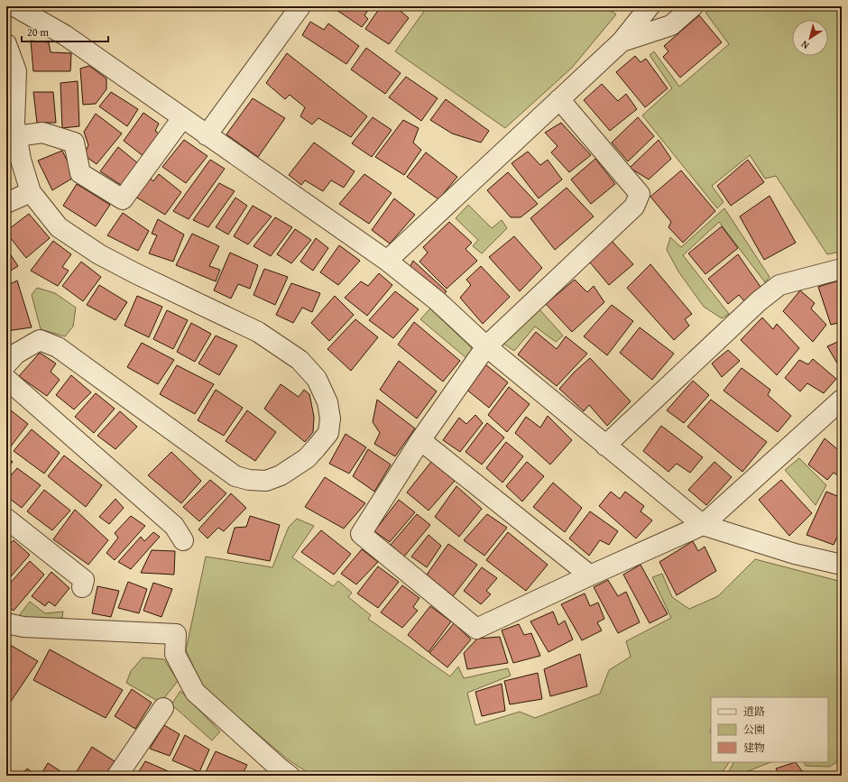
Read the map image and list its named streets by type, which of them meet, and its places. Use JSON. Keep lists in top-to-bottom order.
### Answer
{
  "legend": ["道路", "公園", "建物"],
  "scale_bar": "20 m",
  "north": "bottom left"
}
